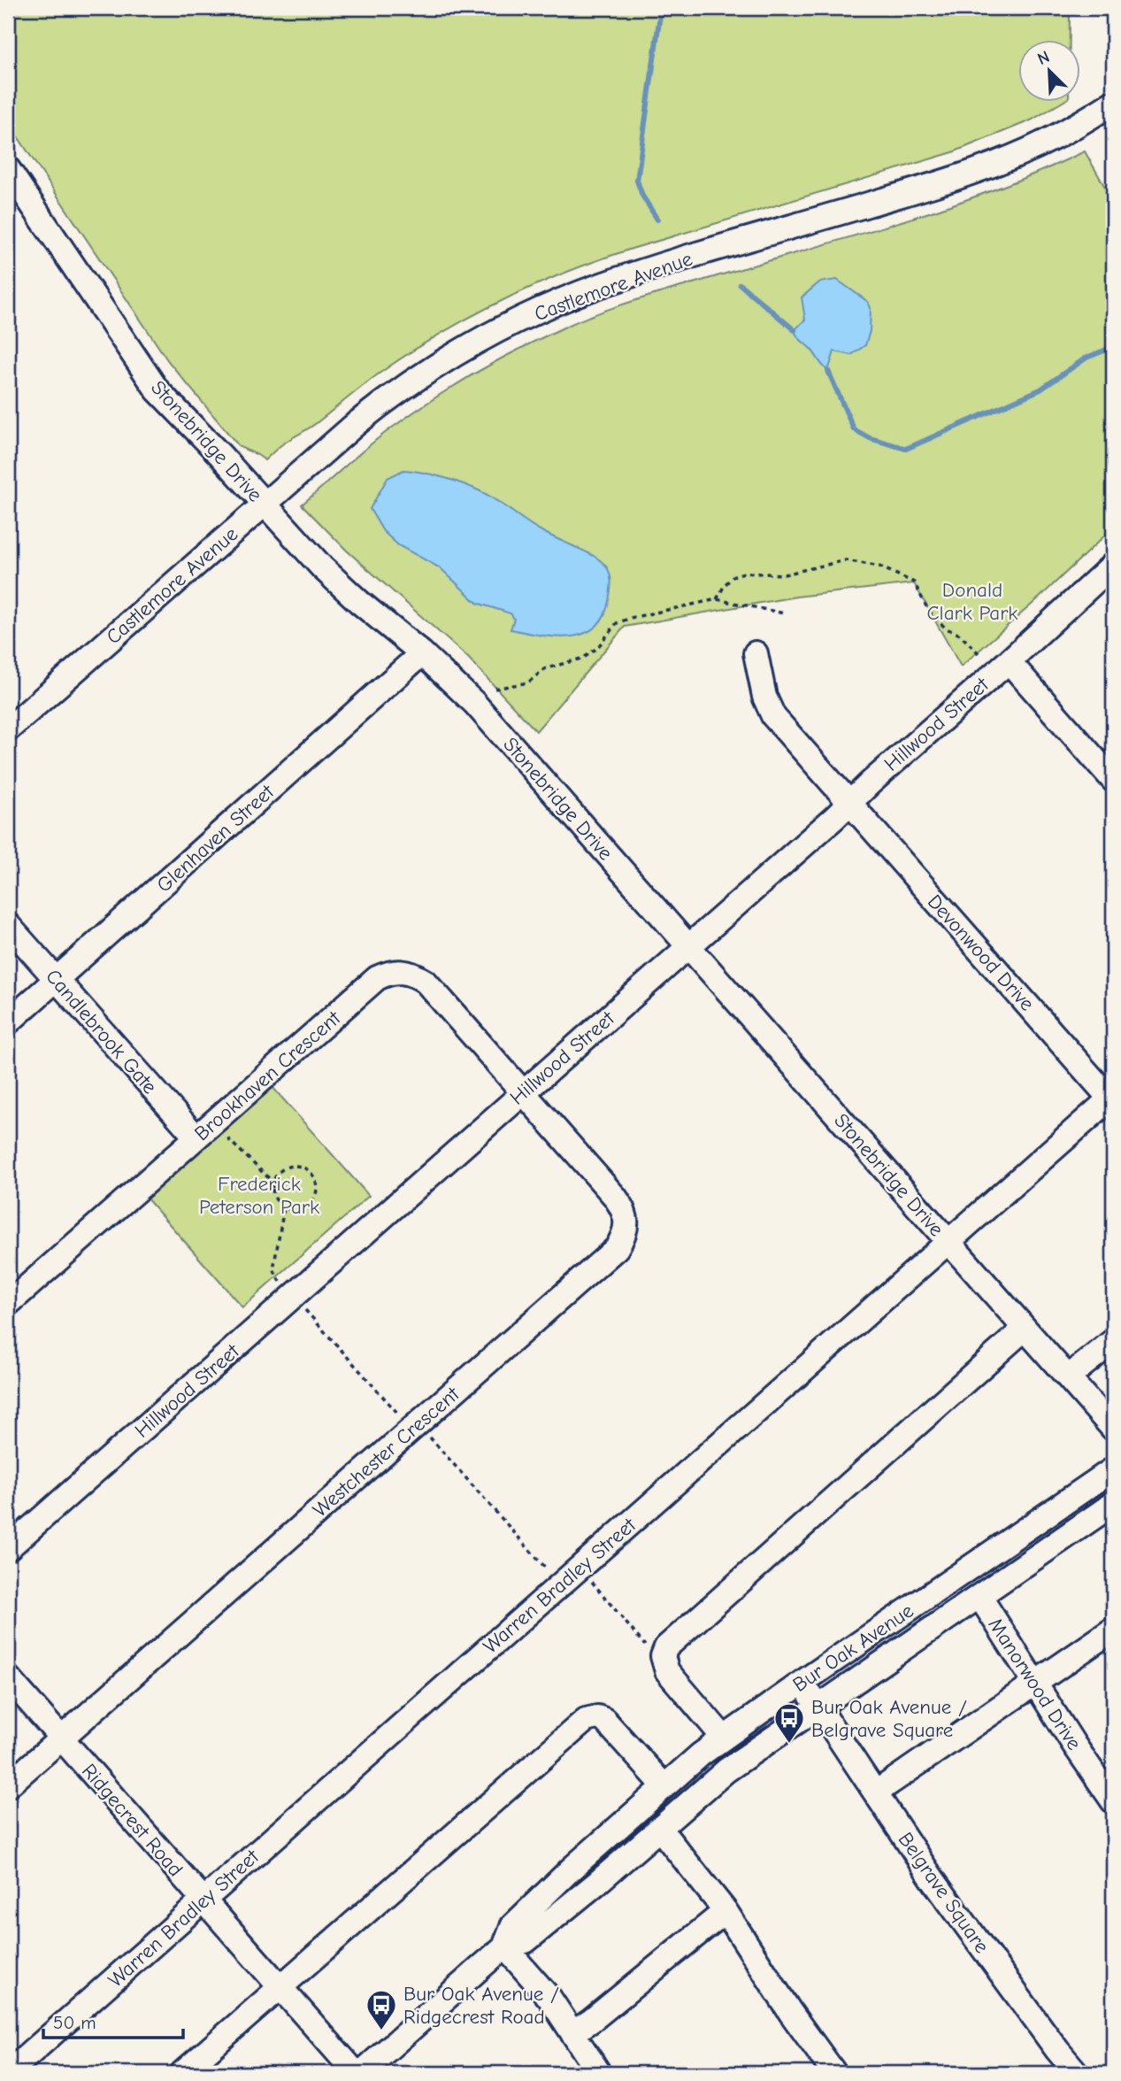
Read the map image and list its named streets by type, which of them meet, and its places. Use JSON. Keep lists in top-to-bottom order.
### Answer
{
  "streets": {
    "street": [
      "Castlemore Avenue",
      "Stonebridge Drive",
      "Hillwood Street",
      "Glenhaven Street",
      "Devonwood Drive",
      "Candlebrook Gate",
      "Brookhaven Crescent",
      "Westchester Crescent",
      "Warren Bradley Street",
      "Bur Oak Avenue",
      "Manorwood Drive",
      "Ridgecrest Road",
      "Belgrave Square"
    ]
  },
  "crossings": [
    ["Castlemore Avenue", "Stonebridge Drive"],
    ["Stonebridge Drive", "Hillwood Street"],
    ["Stonebridge Drive", "Glenhaven Street"],
    ["Stonebridge Drive", "Warren Bradley Street"],
    ["Hillwood Street", "Devonwood Drive"],
    ["Hillwood Street", "Brookhaven Crescent"],
    ["Hillwood Street", "Westchester Crescent"],
    ["Glenhaven Street", "Candlebrook Gate"],
    ["Devonwood Drive", "Warren Bradley Street"],
    ["Candlebrook Gate", "Brookhaven Crescent"],
    ["Brookhaven Crescent", "Westchester Crescent"],
    ["Westchester Crescent", "Ridgecrest Road"],
    ["Warren Bradley Street", "Ridgecrest Road"],
    ["Bur Oak Avenue", "Manorwood Drive"],
    ["Bur Oak Avenue", "Belgrave Square"]
  ],
  "parks": ["Donald Clark Park", "Frederick Peterson Park"],
  "places": {
    "bus stop": ["Bur Oak Avenue / Belgrave Square", "Bur Oak Avenue / Ridgecrest Road"]
  },
  "scale_bar": "50 m",
  "north": "top left"
}
